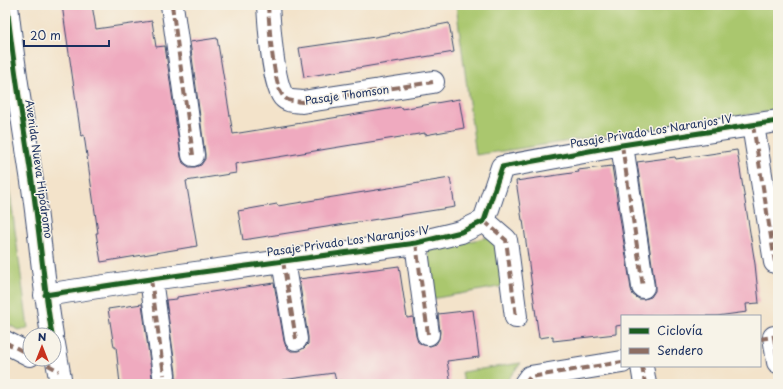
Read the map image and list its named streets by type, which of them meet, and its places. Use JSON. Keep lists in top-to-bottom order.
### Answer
{
  "streets": {
    "street": ["Pasaje Thomson", "Pasaje Privado Los Naranjos IV", "Avenida Nueva Hipódromo"]
  },
  "crossings": [
    ["Pasaje Privado Los Naranjos IV", "Avenida Nueva Hipódromo"]
  ],
  "legend": ["Ciclovía", "Sendero"],
  "scale_bar": "20 m",
  "north": "top"
}
